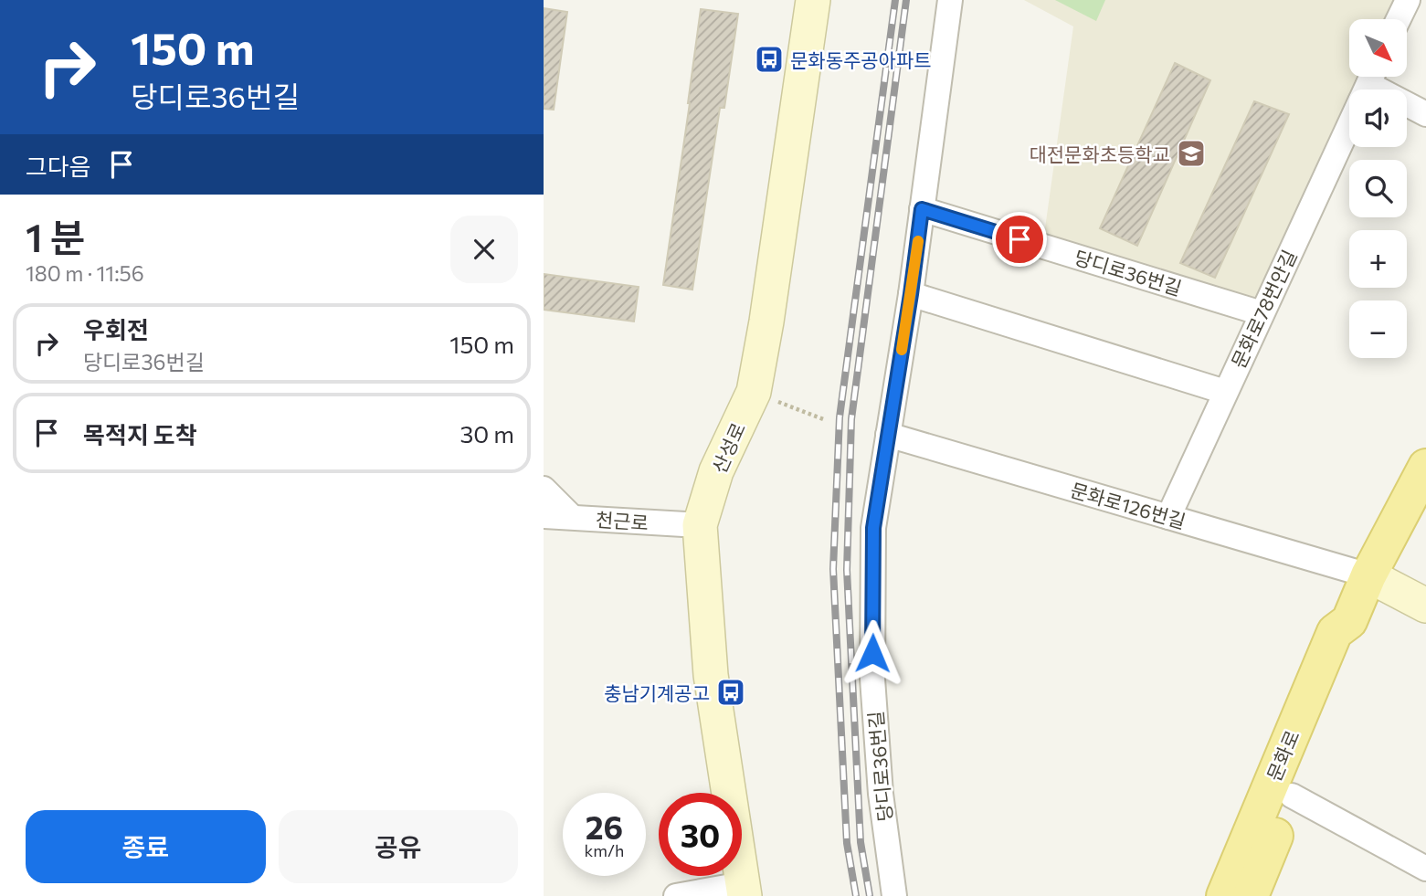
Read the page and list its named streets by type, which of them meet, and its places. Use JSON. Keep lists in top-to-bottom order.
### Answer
{
  "streets": {
    "main road": ["산성로", "문화로"],
    "street": [
      "당디로36번길",
      "문화로78번안길",
      "문화로126번길",
      "천근로"
    ]
  },
  "crossings": [
    ["당디로36번길", "문화로78번안길"],
    ["당디로36번길", "문화로126번길"],
    ["문화로78번안길", "문화로126번길"],
    ["산성로", "천근로"],
    ["문화로126번길", "문화로"]
  ],
  "places": {
    "bus stop": ["문화동주공아파트", "충남기계공고"],
    "school or university": ["대전문화초등학교"]
  },
  "north": "bottom right",
  "page": {
    "turn": ["150 m", "당디로36번길"],
    "map_buttons": ["+", "−"],
    "then": "그다음",
    "heading": ["1 분", "180 m · 11:56"],
    "list": [
      {
        "name": "우회전",
        "note": "당디로36번길",
        "value": "150 m"
      },
      {
        "name": "목적지 도착",
        "value": "30 m"
      }
    ],
    "speed": "26 km/h",
    "limit": "30",
    "buttons": ["종료", "공유"]
  }
}
